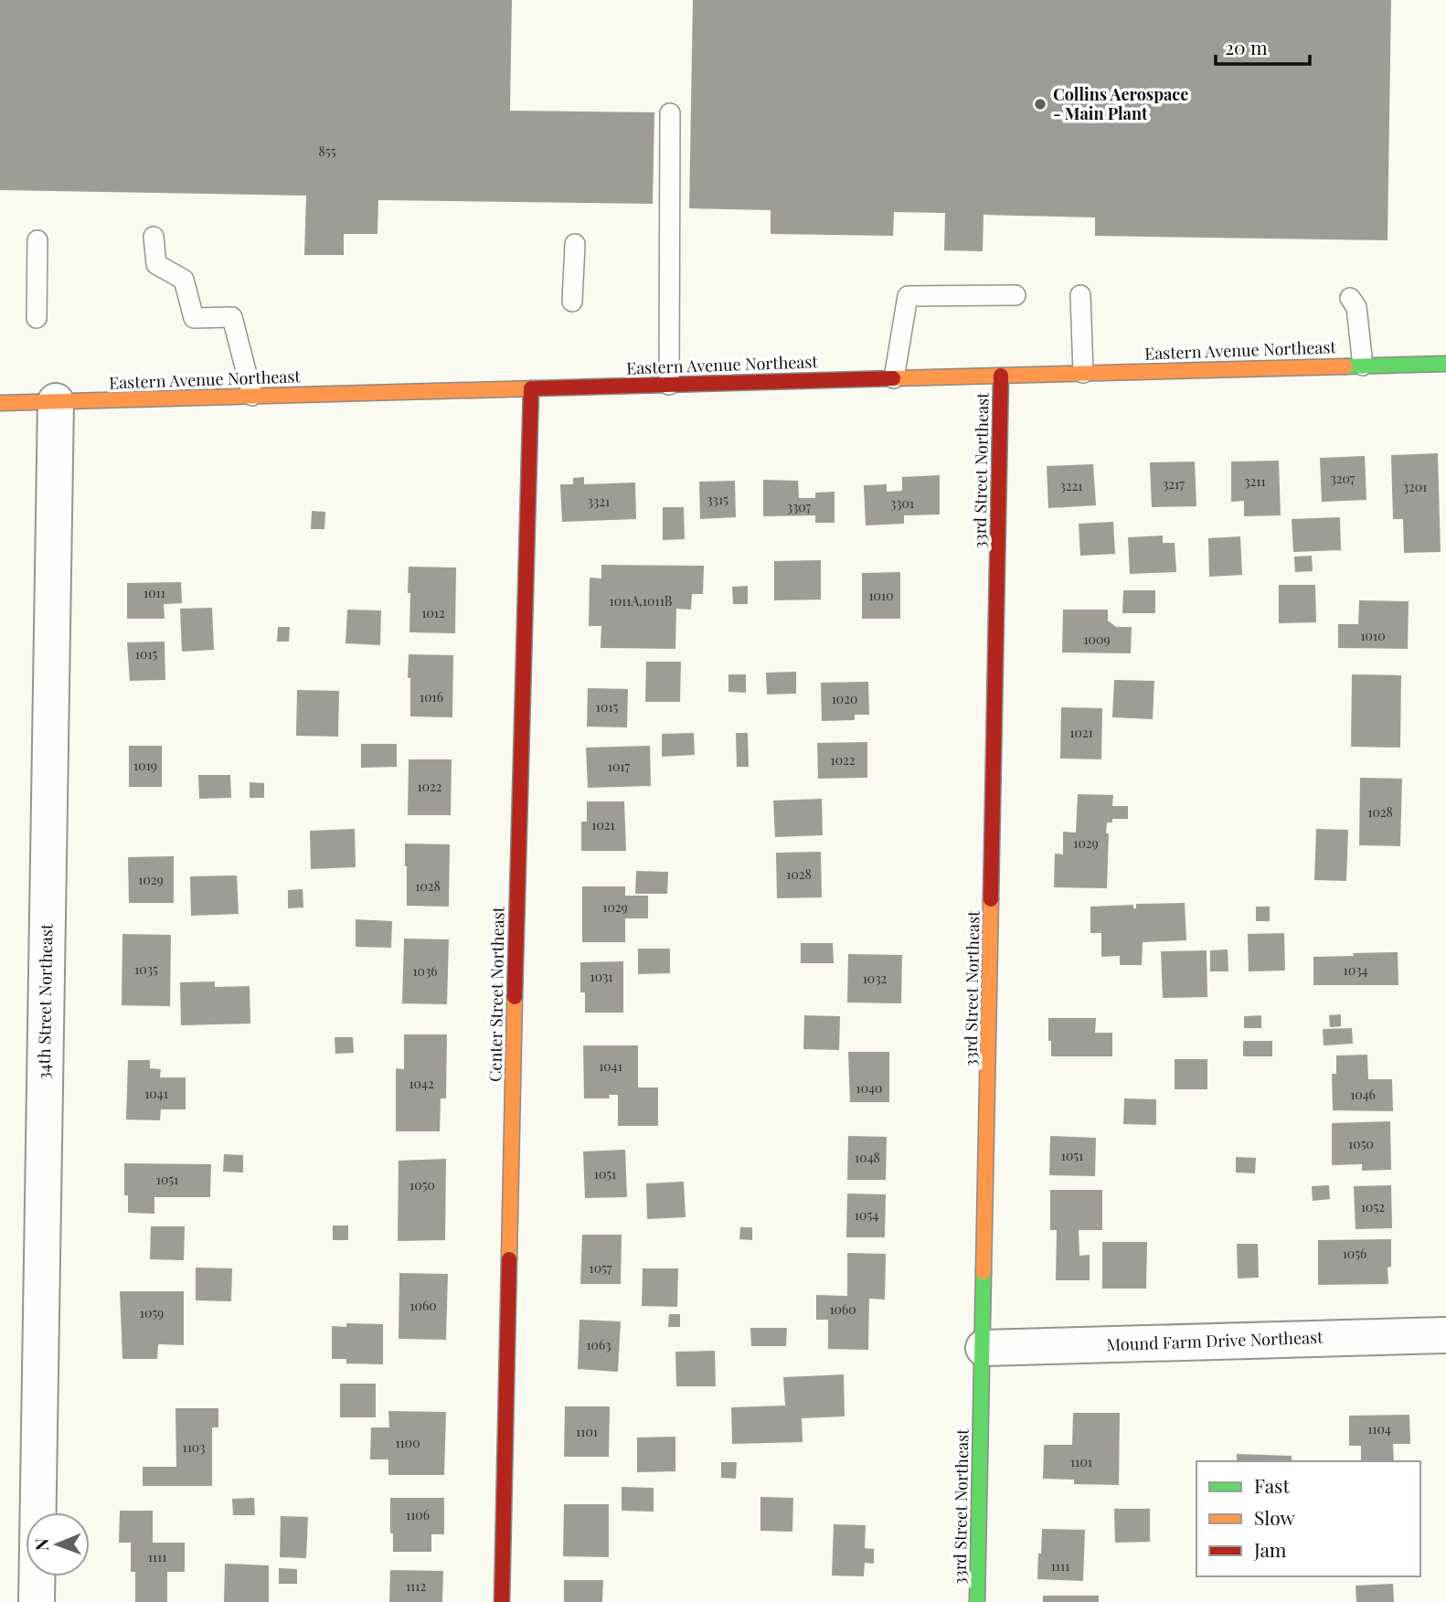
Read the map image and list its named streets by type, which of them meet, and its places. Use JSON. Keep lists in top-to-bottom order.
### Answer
{
  "streets": {
    "street": [
      "Eastern Avenue Northeast",
      "33rd Street Northeast",
      "Center Street Northeast",
      "34th Street Northeast",
      "Mound Farm Drive Northeast"
    ]
  },
  "crossings": [
    ["Eastern Avenue Northeast", "33rd Street Northeast"],
    ["Eastern Avenue Northeast", "Center Street Northeast"],
    ["Eastern Avenue Northeast", "34th Street Northeast"],
    ["33rd Street Northeast", "Mound Farm Drive Northeast"]
  ],
  "places": ["Collins Aerospace - Main Plant"],
  "house_numbers": [
    "855",
    "3207",
    "3211",
    "3217",
    "3221",
    "3201",
    "3315",
    "3321",
    "3301",
    "3307",
    "1011",
    "1010",
    "1011A,1011B",
    "1012",
    "1010",
    "1009",
    "1015",
    "1016",
    "1020",
    "1015",
    "1021",
    "1022",
    "1019",
    "1017",
    "1022",
    "1028",
    "1021",
    "1029",
    "1028",
    "1029",
    "1028",
    "1029",
    "1035",
    "1034",
    "1036",
    "1031",
    "1032",
    "1041",
    "1042",
    "1040",
    "1041",
    "1046",
    "1050",
    "1051",
    "1048",
    "1051",
    "1051",
    "1050",
    "1052",
    "1054",
    "1056",
    "1057",
    "1060",
    "1060",
    "1059",
    "1063",
    "1104",
    "1101",
    "1100",
    "1103",
    "1101",
    "1106",
    "1111",
    "1111",
    "1112"
  ],
  "legend": ["Fast", "Slow", "Jam"],
  "scale_bar": "20 m",
  "north": "left"
}
